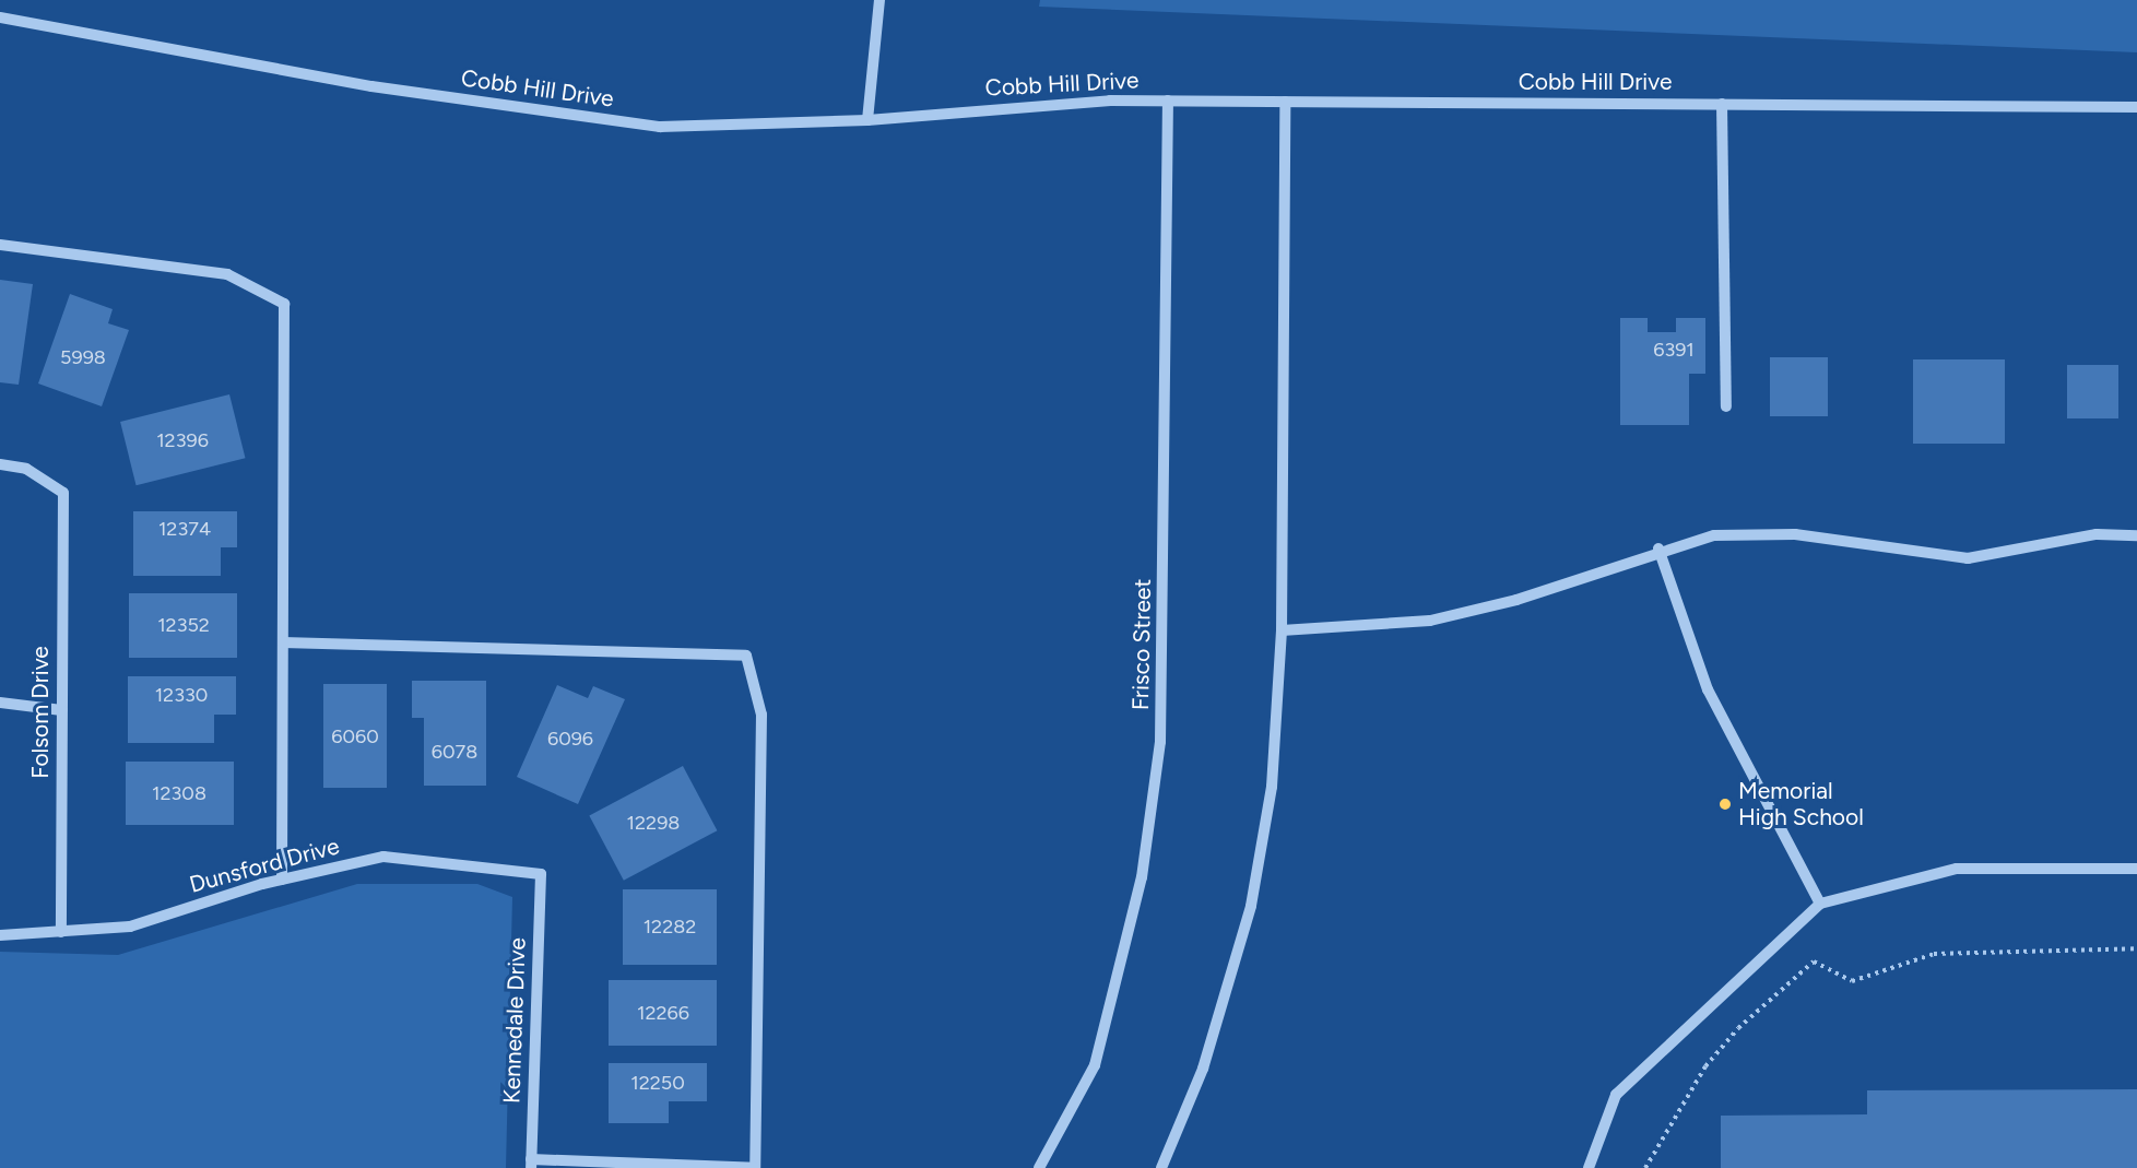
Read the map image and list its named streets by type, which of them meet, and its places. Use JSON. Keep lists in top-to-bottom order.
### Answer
{
  "streets": {
    "street": [
      "Cobb Hill Drive",
      "Frisco Street",
      "Folsom Drive",
      "Dunsford Drive",
      "Kennedale Drive"
    ]
  },
  "crossings": [
    ["Cobb Hill Drive", "Frisco Street"],
    ["Folsom Drive", "Dunsford Drive"],
    ["Dunsford Drive", "Kennedale Drive"]
  ],
  "places": ["Memorial High School"],
  "house_numbers": [
    "6391",
    "5998",
    "12396",
    "12374",
    "12352",
    "12330",
    "6060",
    "6096",
    "6078",
    "12308",
    "12298",
    "12282",
    "12266",
    "12250"
  ]
}
